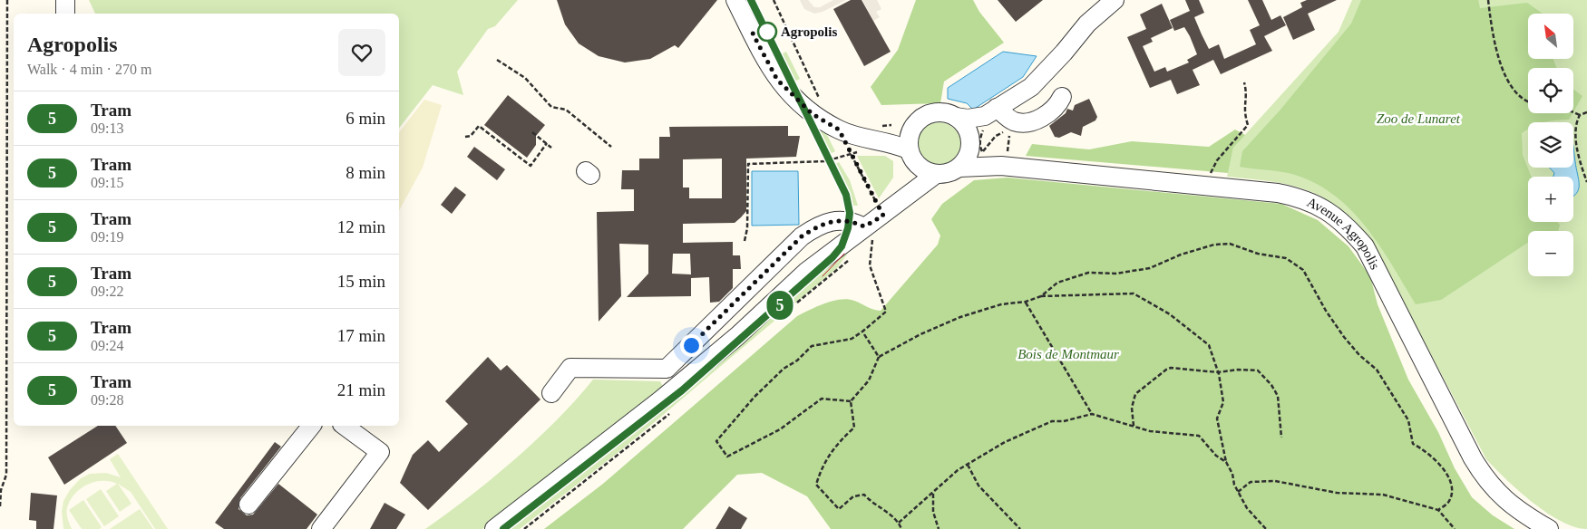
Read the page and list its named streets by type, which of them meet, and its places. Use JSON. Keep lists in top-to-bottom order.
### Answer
{
  "streets": {
    "street": ["Avenue Agropolis"]
  },
  "parks": ["Zoo de Lunaret", "Bois de Montmaur"],
  "places": ["Agropolis"],
  "lines": ["tram line 5"],
  "north": "top left",
  "page": {
    "on_map": "5",
    "map_buttons": ["+", "−"],
    "heading": ["Agropolis", "Walk · 4 min · 270 m"],
    "list": [
      {
        "mark": "5",
        "name": "Tram",
        "note": "09:13",
        "value": "6 min"
      },
      {
        "mark": "5",
        "name": "Tram",
        "note": "09:15",
        "value": "8 min"
      },
      {
        "mark": "5",
        "name": "Tram",
        "note": "09:19",
        "value": "12 min"
      },
      {
        "mark": "5",
        "name": "Tram",
        "note": "09:22",
        "value": "15 min"
      },
      {
        "mark": "5",
        "name": "Tram",
        "note": "09:24",
        "value": "17 min"
      },
      {
        "mark": "5",
        "name": "Tram",
        "note": "09:28",
        "value": "21 min"
      }
    ]
  }
}
